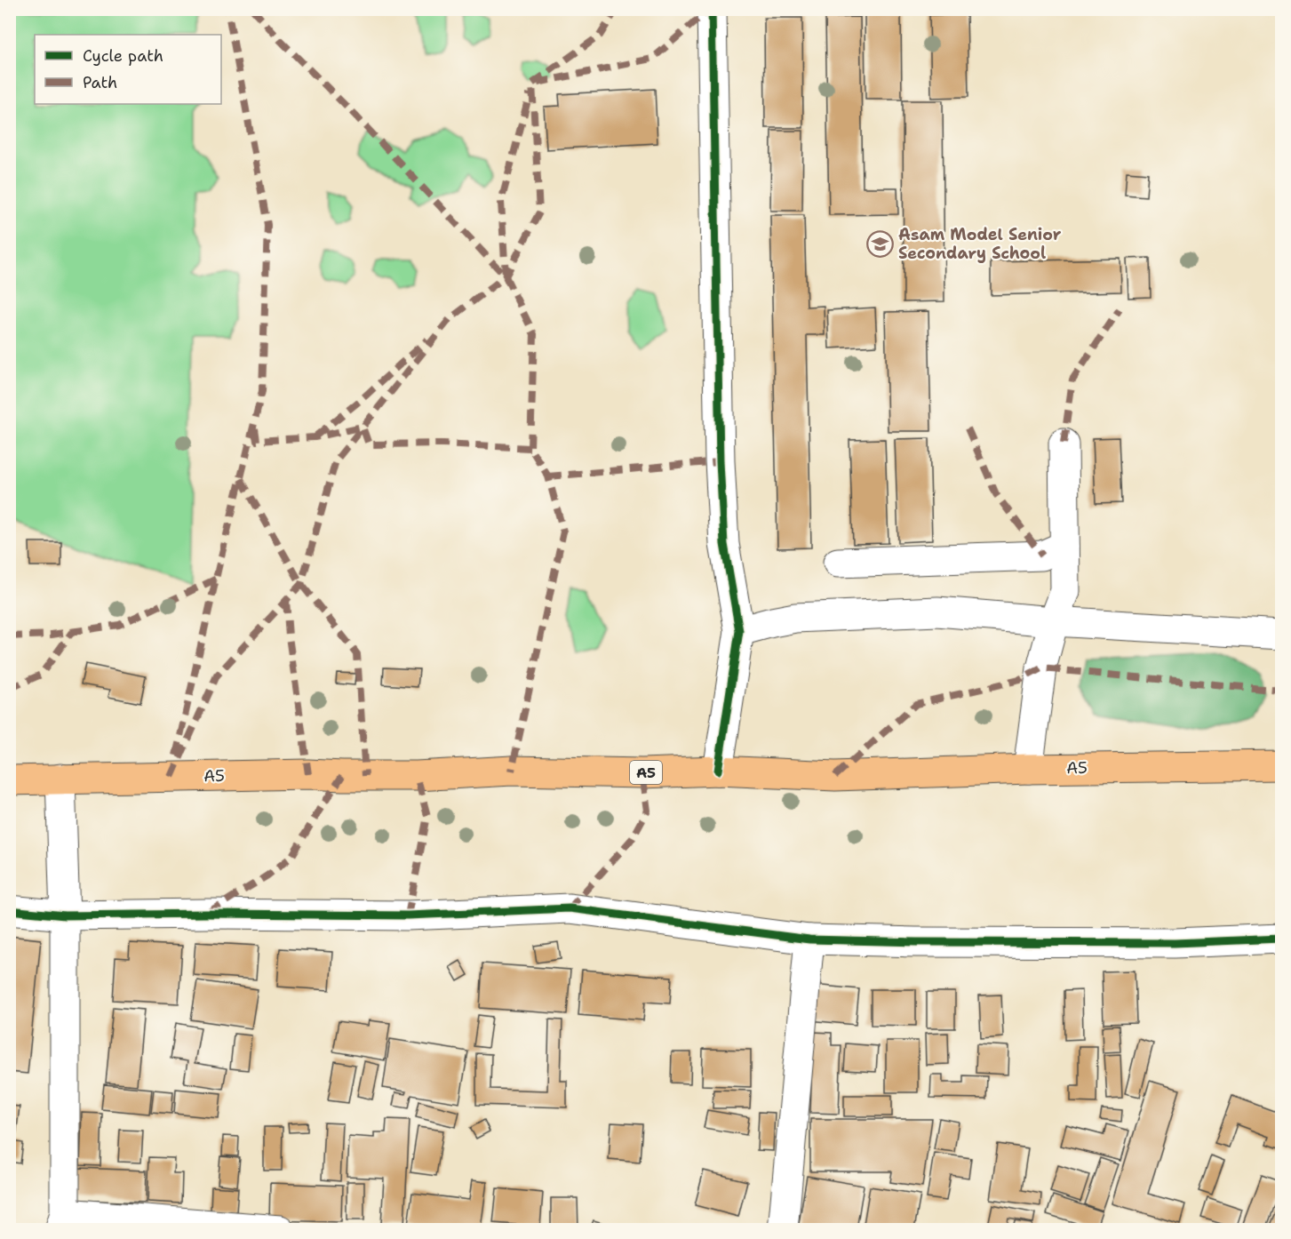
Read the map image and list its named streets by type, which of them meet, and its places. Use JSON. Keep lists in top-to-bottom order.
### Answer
{
  "streets": {
    "highway": ["A5"]
  },
  "places": {
    "school or university": ["Asam Model Senior Secondary School"]
  },
  "legend": ["Cycle path", "Path"]
}
